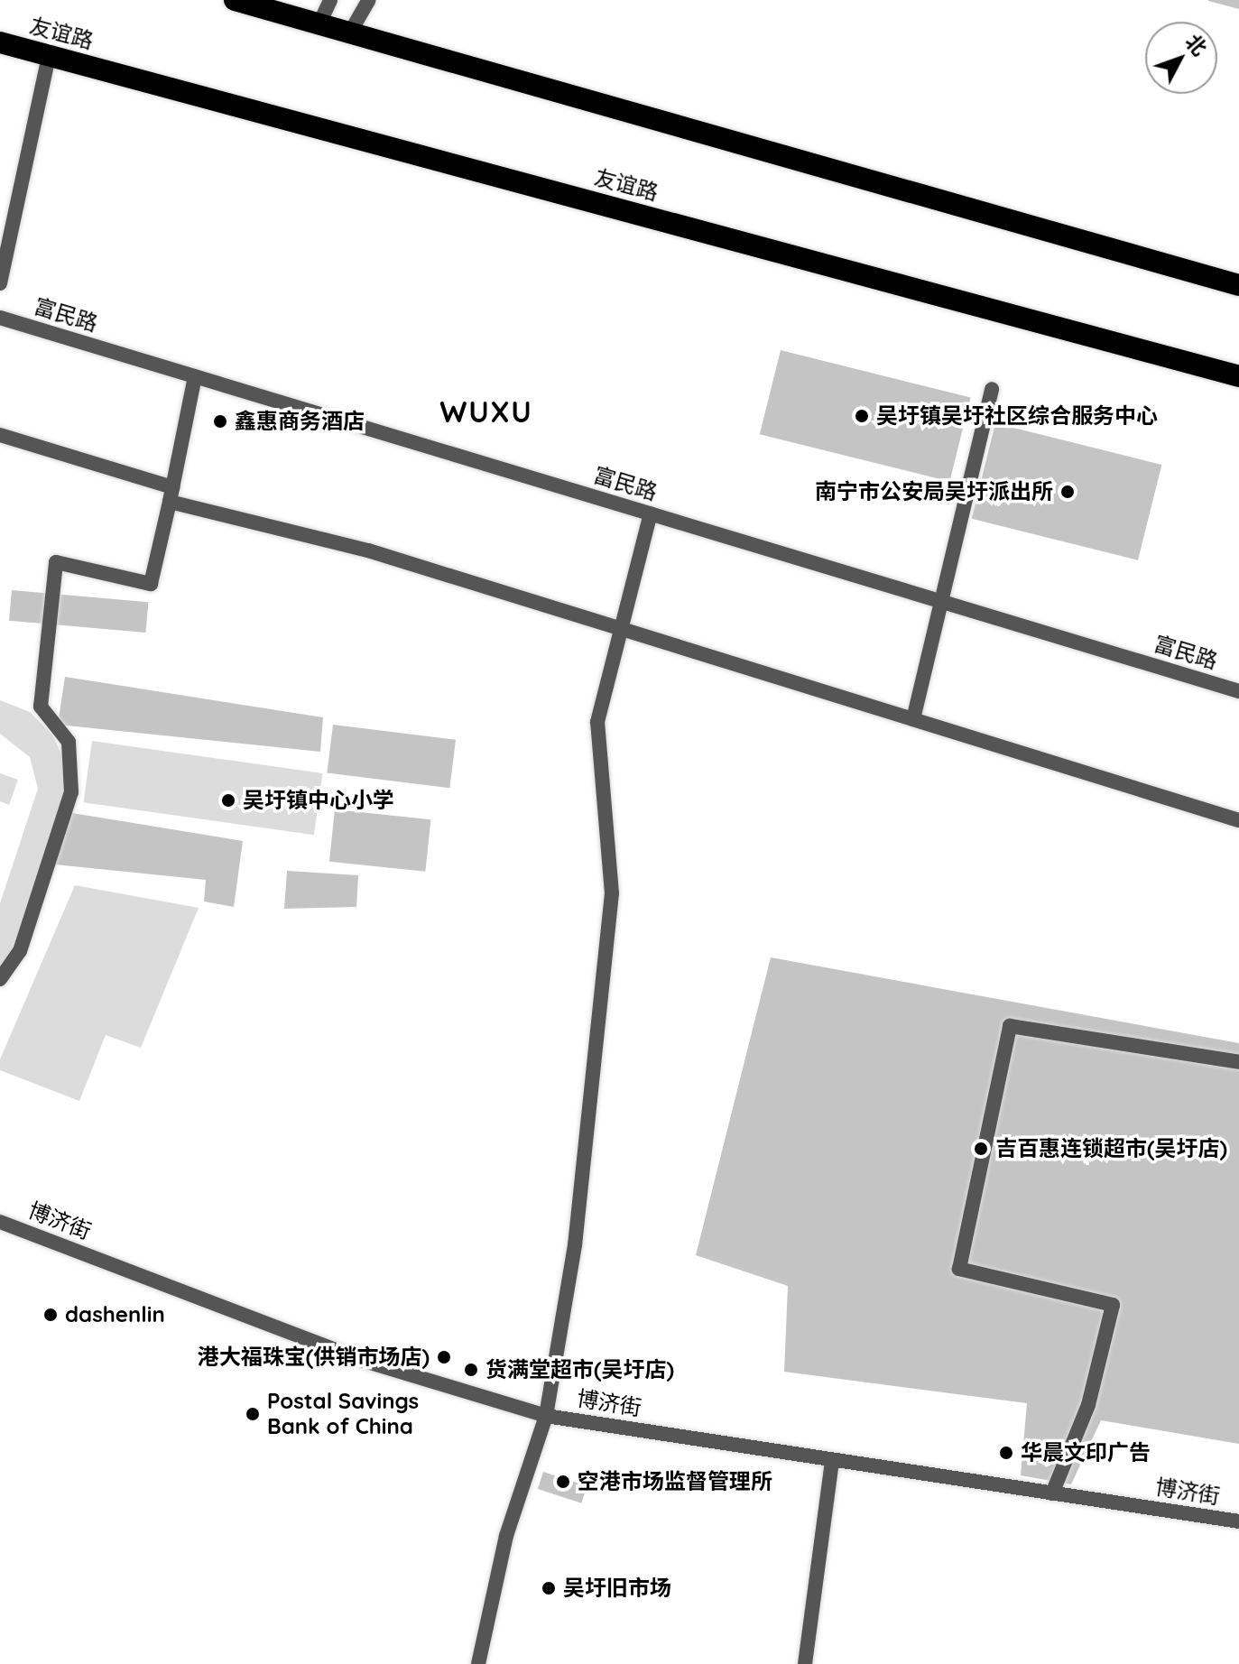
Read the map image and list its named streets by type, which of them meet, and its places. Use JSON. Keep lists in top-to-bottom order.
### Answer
{
  "streets": {
    "highway": ["友谊路"],
    "street": ["富民路", "博济街"]
  },
  "districts": ["WUXU"],
  "places": [
    "吴圩镇吴圩社区综合服务中心",
    "鑫惠商务酒店",
    "南宁市公安局吴圩派出所",
    "吴圩镇中心小学",
    "吉百惠连锁超市(吴圩店)",
    "dashenlin",
    "港大福珠宝(供销市场店)",
    "货满堂超市(吴圩店)",
    "Postal Savings Bank of China",
    "华晨文印广告",
    "空港市场监督管理所",
    "吴圩旧市场"
  ],
  "north": "top right"
}
